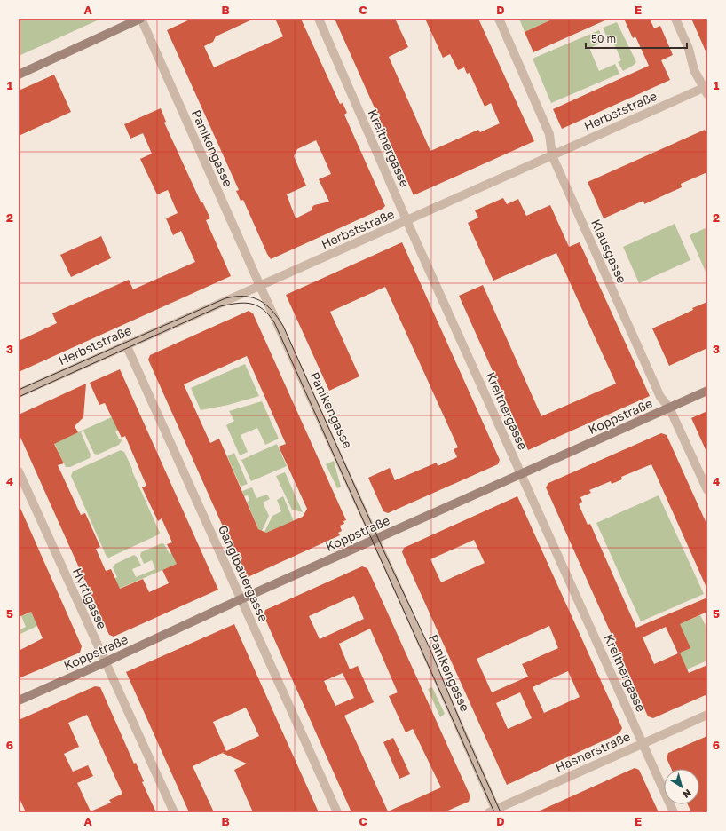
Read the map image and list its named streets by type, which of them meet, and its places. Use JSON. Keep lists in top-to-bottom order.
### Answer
{
  "streets": {
    "main road": ["Koppstraße"],
    "street": [
      "Herbststraße",
      "Panikengasse",
      "Kreitnergasse",
      "Klausgasse",
      "Ganglbauergasse",
      "Hyrtlgasse",
      "Hasnerstraße"
    ]
  },
  "crossings": [
    ["Herbststraße", "Panikengasse"],
    ["Herbststraße", "Kreitnergasse"],
    ["Herbststraße", "Klausgasse"],
    ["Herbststraße", "Ganglbauergasse"],
    ["Panikengasse", "Koppstraße"],
    ["Panikengasse", "Hasnerstraße"],
    ["Kreitnergasse", "Koppstraße"],
    ["Kreitnergasse", "Hasnerstraße"],
    ["Klausgasse", "Koppstraße"],
    ["Koppstraße", "Ganglbauergasse"],
    ["Koppstraße", "Hyrtlgasse"]
  ],
  "scale_bar": "50 m",
  "north": "bottom right",
  "grid": {
    "columns": [
      "A",
      "B",
      "C",
      "D",
      "E"
    ],
    "rows": [
      "1",
      "2",
      "3",
      "4",
      "5",
      "6"
    ]
  }
}
